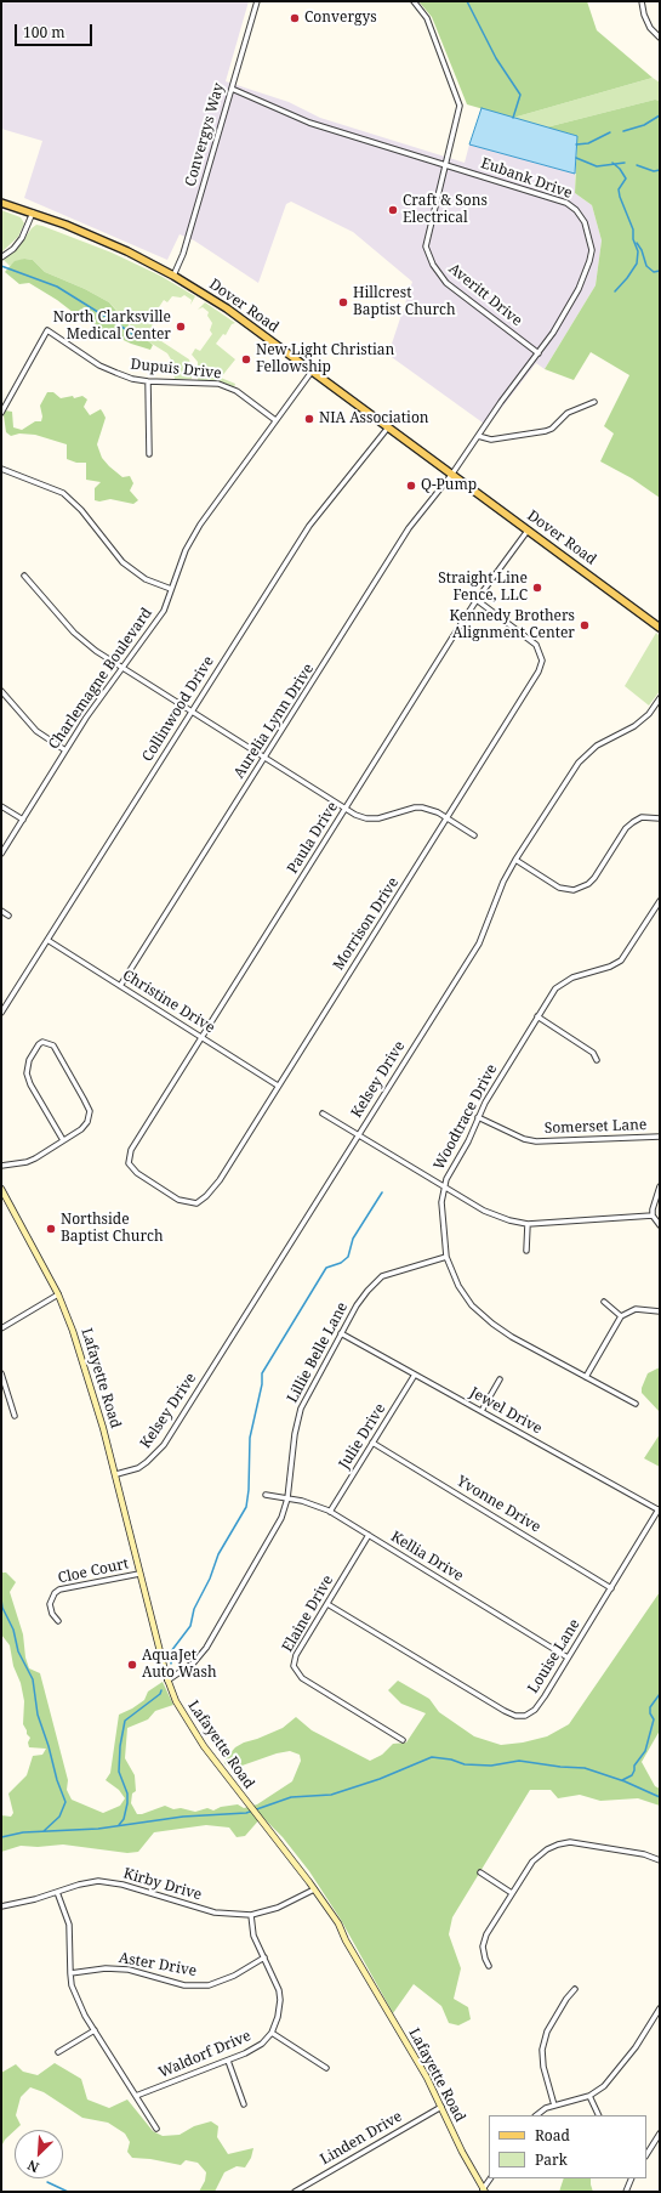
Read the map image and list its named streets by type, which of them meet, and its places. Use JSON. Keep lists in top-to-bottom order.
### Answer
{
  "streets": {
    "main road": ["Dover Road", "Lafayette Road"],
    "street": [
      "Convergys Way",
      "Eubank Drive",
      "Averitt Drive",
      "Dupuis Drive",
      "Charlemagne Boulevard",
      "Collinwood Drive",
      "Aurelia Lynn Drive",
      "Paula Drive",
      "Morrison Drive",
      "Christine Drive",
      "Kelsey Drive",
      "Woodtrace Drive",
      "Somerset Lane",
      "Lillie Belle Lane",
      "Jewel Drive",
      "Julie Drive",
      "Yvonne Drive",
      "Kellia Drive",
      "Cloe Court",
      "Elaine Drive",
      "Louise Lane",
      "Kirby Drive",
      "Aster Drive",
      "Waldorf Drive",
      "Linden Drive"
    ]
  },
  "crossings": [
    ["Convergys Way", "Eubank Drive"],
    ["Convergys Way", "Dover Road"],
    ["Eubank Drive", "Averitt Drive"],
    ["Eubank Drive", "Dover Road"],
    ["Eubank Drive", "Aurelia Lynn Drive"],
    ["Dover Road", "Charlemagne Boulevard"],
    ["Dover Road", "Collinwood Drive"],
    ["Dover Road", "Aurelia Lynn Drive"],
    ["Dover Road", "Paula Drive"],
    ["Dupuis Drive", "Charlemagne Boulevard"],
    ["Collinwood Drive", "Christine Drive"],
    ["Aurelia Lynn Drive", "Christine Drive"],
    ["Paula Drive", "Morrison Drive"],
    ["Paula Drive", "Christine Drive"],
    ["Morrison Drive", "Christine Drive"],
    ["Kelsey Drive", "Lafayette Road"],
    ["Woodtrace Drive", "Somerset Lane"],
    ["Woodtrace Drive", "Lillie Belle Lane"],
    ["Lillie Belle Lane", "Lafayette Road"],
    ["Lillie Belle Lane", "Jewel Drive"],
    ["Lillie Belle Lane", "Kellia Drive"],
    ["Lafayette Road", "Cloe Court"],
    ["Lafayette Road", "Kirby Drive"],
    ["Lafayette Road", "Linden Drive"],
    ["Jewel Drive", "Julie Drive"],
    ["Jewel Drive", "Louise Lane"],
    ["Julie Drive", "Yvonne Drive"],
    ["Julie Drive", "Kellia Drive"],
    ["Yvonne Drive", "Louise Lane"],
    ["Kellia Drive", "Elaine Drive"],
    ["Kellia Drive", "Louise Lane"],
    ["Elaine Drive", "Louise Lane"],
    ["Kirby Drive", "Waldorf Drive"],
    ["Aster Drive", "Waldorf Drive"]
  ],
  "places": [
    "Convergys",
    "Craft & Sons Electrical",
    "Hillcrest Baptist Church",
    "North Clarksville Medical Center",
    "New Light Christian Fellowship",
    "NIA Association",
    "Q-Pump",
    "Straight Line Fence, LLC",
    "Kennedy Brothers Alignment Center",
    "Northside Baptist Church",
    "AquaJet Auto Wash"
  ],
  "legend": ["Road", "Park"],
  "scale_bar": "100 m",
  "north": "bottom left"
}
